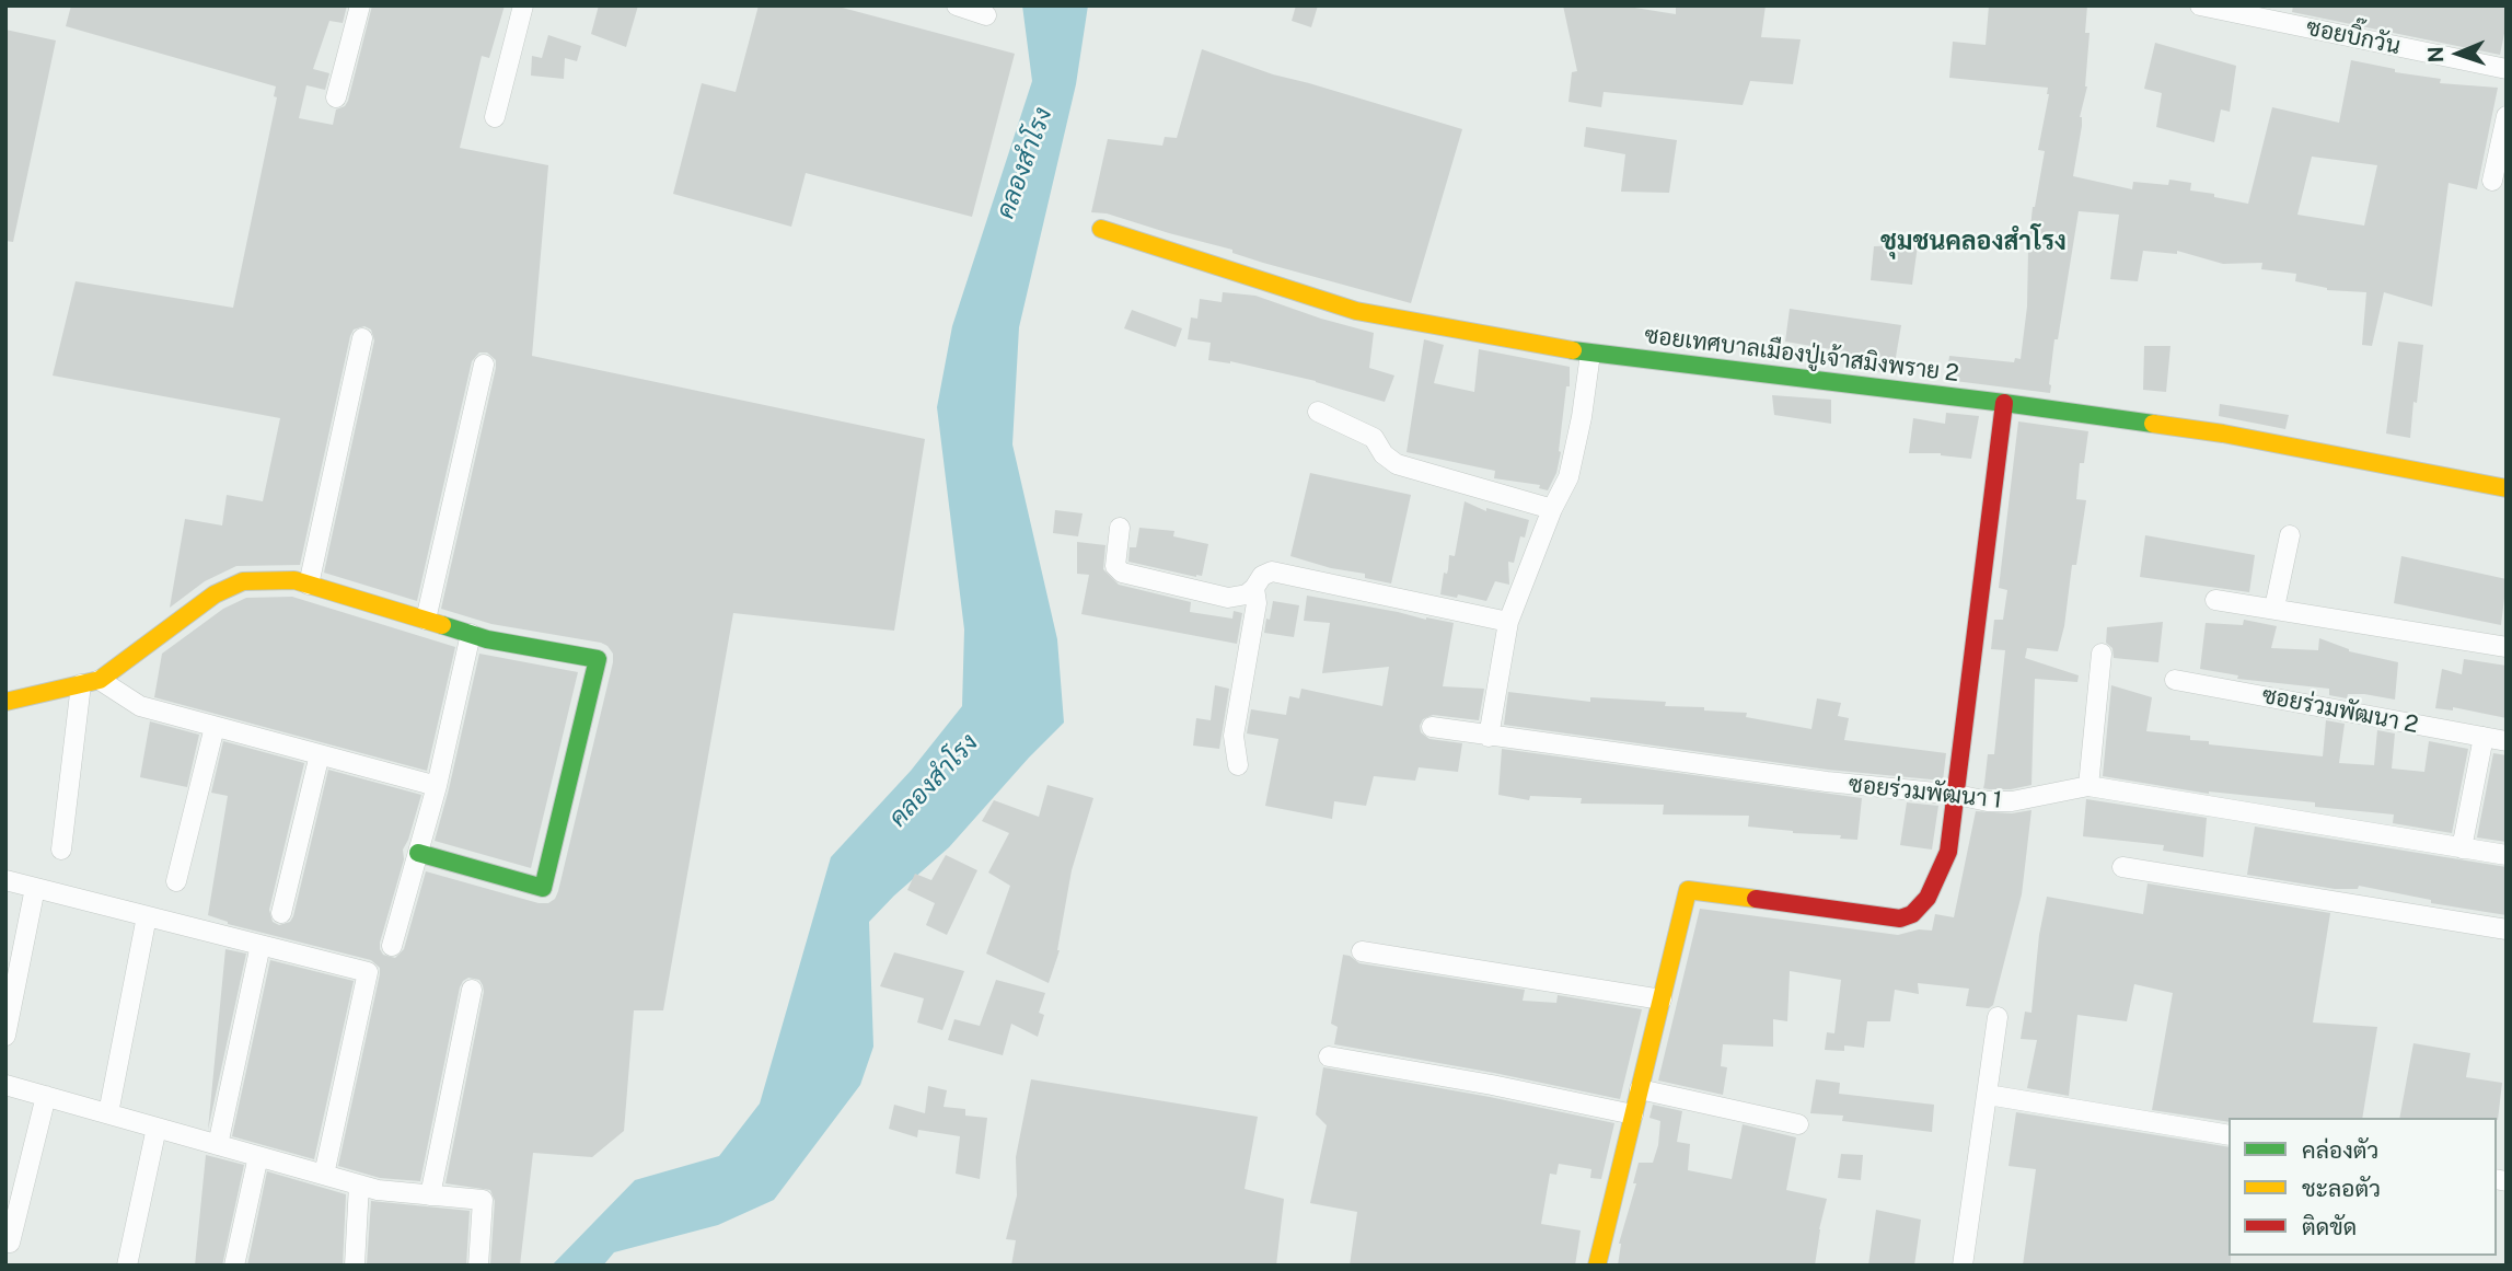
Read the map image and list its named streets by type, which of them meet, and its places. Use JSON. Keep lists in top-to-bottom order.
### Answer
{
  "streets": {
    "street": [
      "ซอยบิ๊กวัน",
      "ซอยเทศบาลเมืองปู่เจ้าสมิงพราย 2",
      "ซอยร่วมพัฒนา 2",
      "ซอยร่วมพัฒนา 1"
    ]
  },
  "districts": ["ชุมชนคลองสำโรง"],
  "water": ["คลองสำโรง"],
  "legend": ["คล่องตัว", "ชะลอตัว", "ติดขัด"],
  "north": "left"
}
